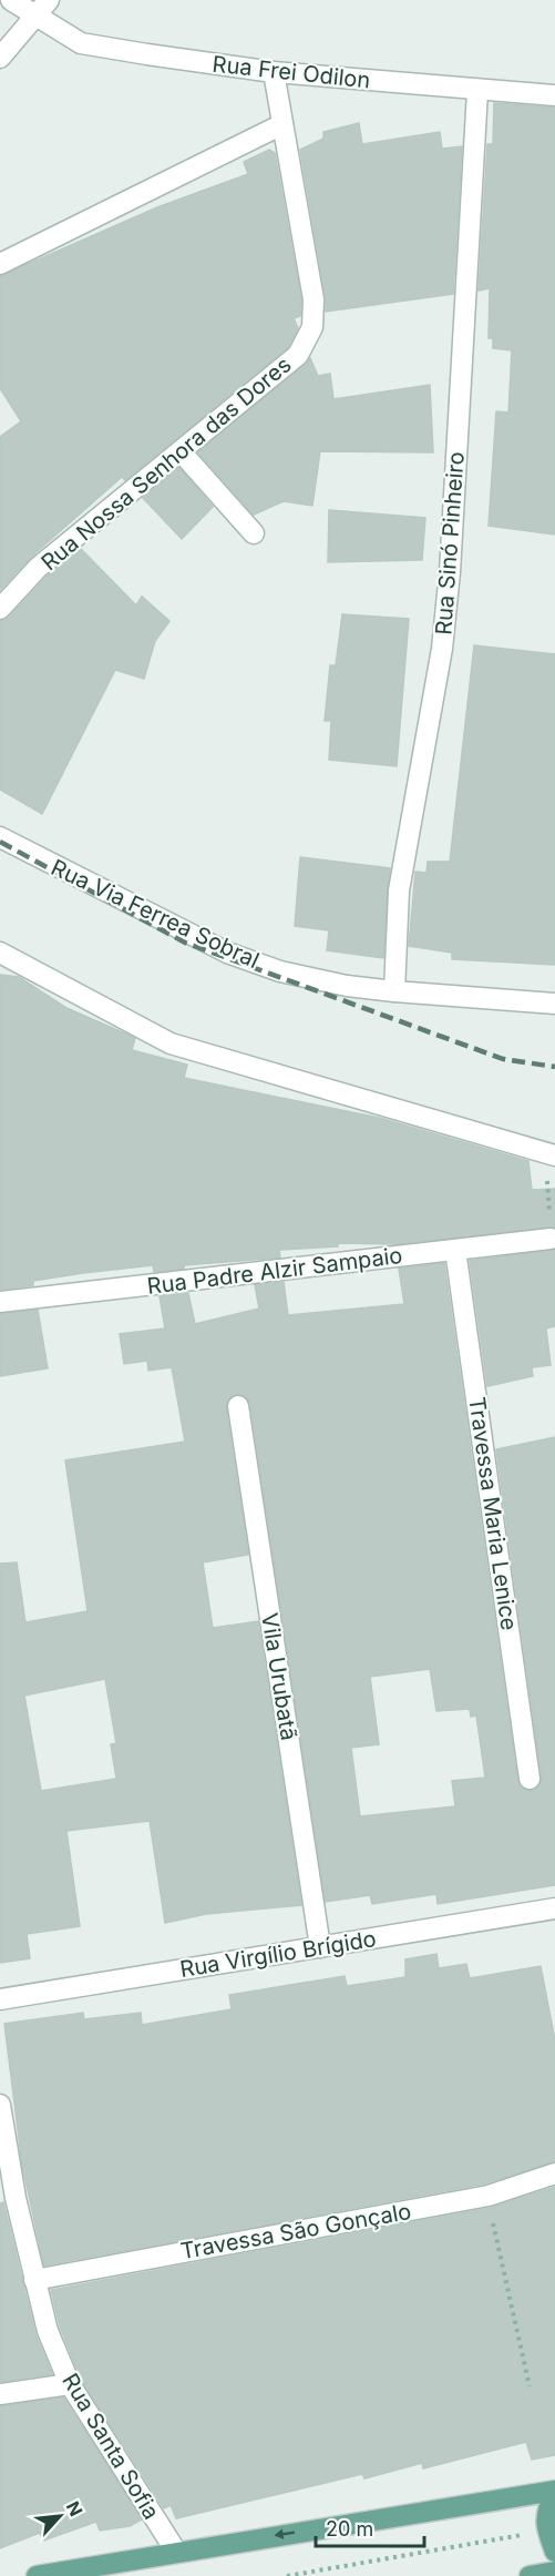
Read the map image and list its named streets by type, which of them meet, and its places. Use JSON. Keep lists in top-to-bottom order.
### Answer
{
  "streets": {
    "street": [
      "Rua Frei Odilon",
      "Rua Nossa Senhora das Dores",
      "Rua Sinó Pinheiro",
      "Rua Via Ferrea Sobral",
      "Rua Padre Alzir Sampaio",
      "Travessa Maria Lenice",
      "Vila Urubatã",
      "Rua Virgílio Brígido",
      "Travessa São Gonçalo",
      "Rua Santa Sofia"
    ]
  },
  "crossings": [
    ["Rua Frei Odilon", "Rua Nossa Senhora das Dores"],
    ["Rua Frei Odilon", "Rua Sinó Pinheiro"],
    ["Rua Sinó Pinheiro", "Rua Via Ferrea Sobral"],
    ["Rua Padre Alzir Sampaio", "Travessa Maria Lenice"],
    ["Vila Urubatã", "Rua Virgílio Brígido"],
    ["Travessa São Gonçalo", "Rua Santa Sofia"]
  ],
  "scale_bar": "20 m",
  "north": "top right"
}
